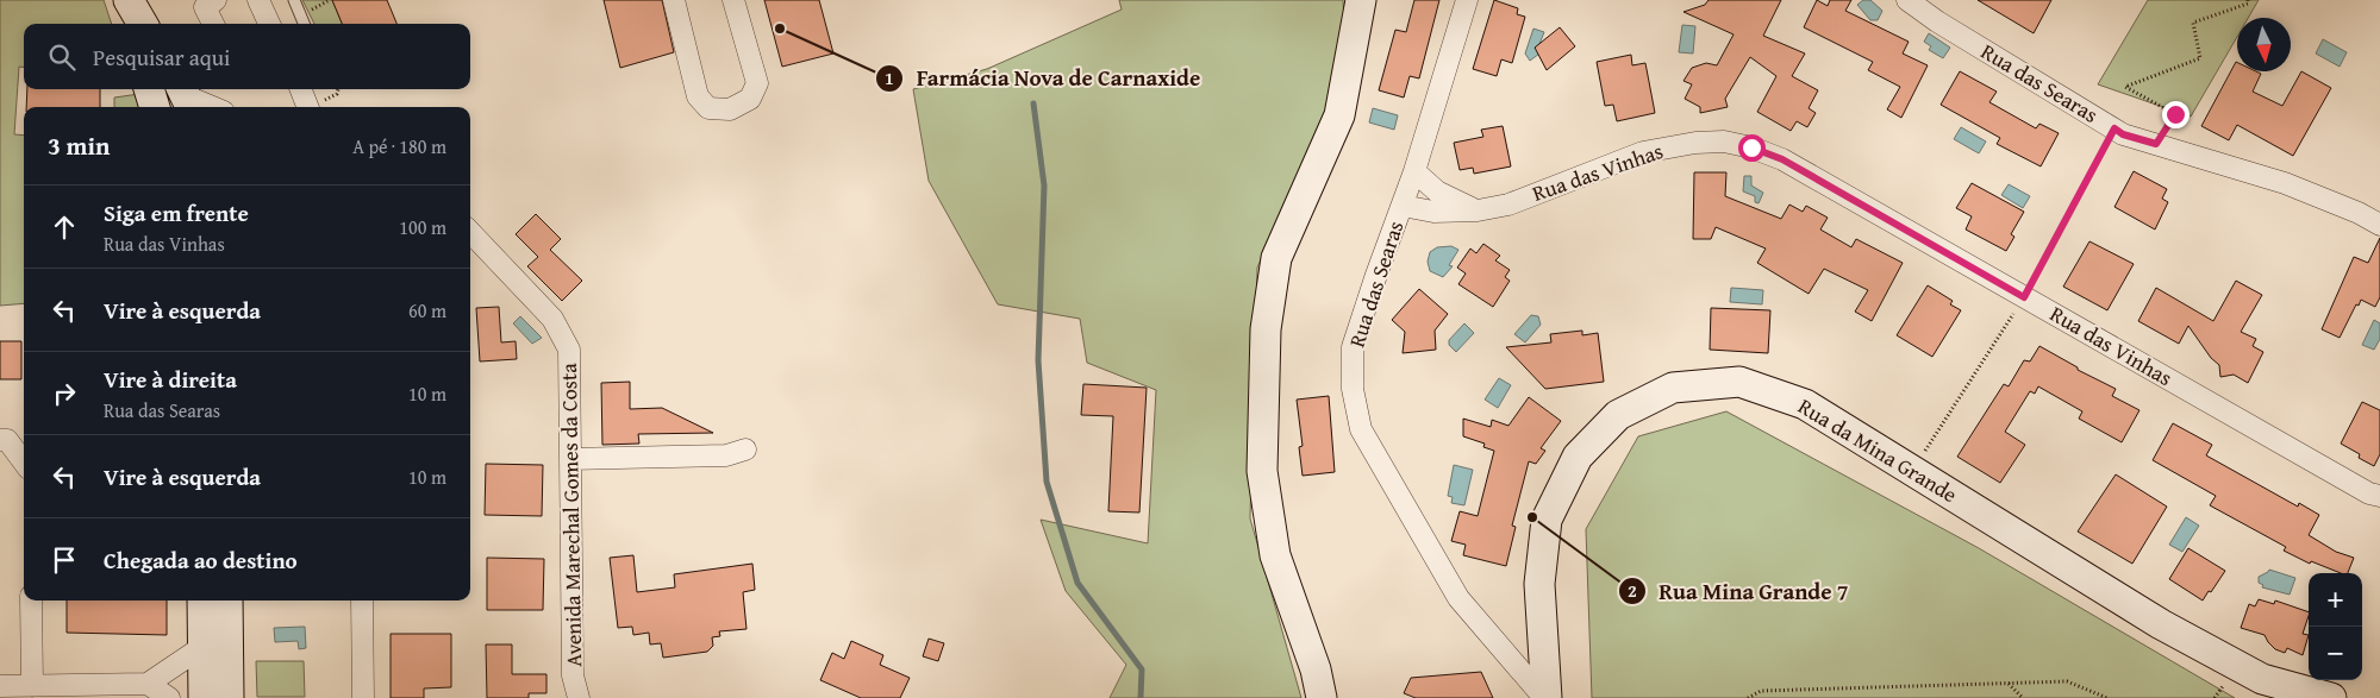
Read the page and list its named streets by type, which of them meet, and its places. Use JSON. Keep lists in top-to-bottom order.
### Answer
{
  "streets": {
    "street": [
      "Rua das Searas",
      "Rua das Vinhas",
      "Rua da Mina Grande",
      "Avenida Marechal Gomes da Costa"
    ]
  },
  "crossings": [
    ["Rua das Searas", "Rua das Vinhas"],
    ["Rua das Searas", "Rua da Mina Grande"]
  ],
  "places": ["Farmácia Nova de Carnaxide", "Rua Mina Grande 7"],
  "north": "bottom",
  "page": {
    "search": "Pesquisar aqui",
    "heading": ["3 min", "A pé · 180 m"],
    "list": [
      ["Siga em frente", "Rua das Vinhas", "100 m"],
      ["Vire à esquerda", "60 m"],
      ["Vire à direita", "Rua das Searas", "10 m"],
      ["Vire à esquerda", "10 m"],
      "Chegada ao destino"
    ],
    "map_buttons": ["+", "−"]
  }
}
